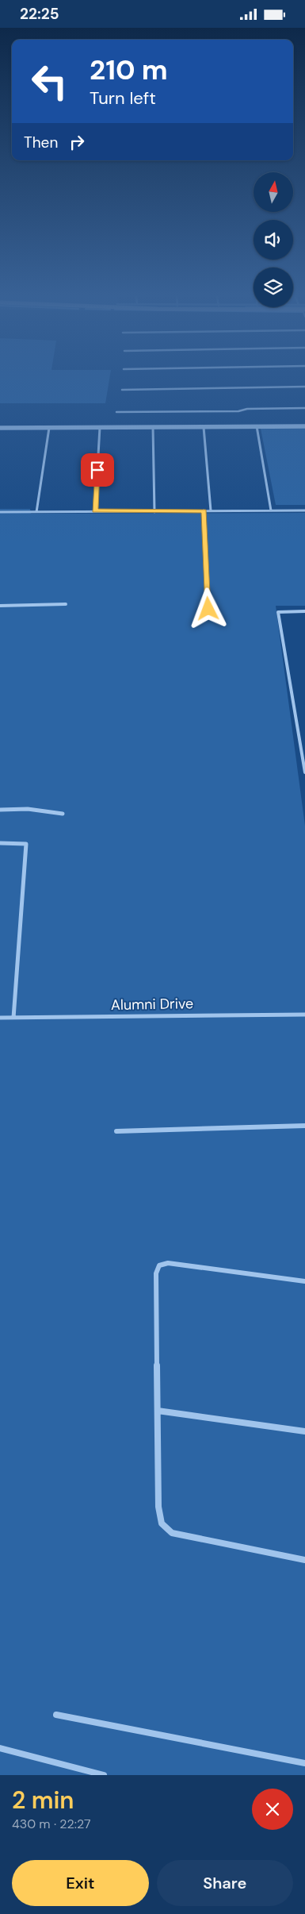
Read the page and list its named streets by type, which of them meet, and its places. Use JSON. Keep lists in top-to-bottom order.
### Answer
{
  "streets": {
    "street": ["Alumni Drive"]
  },
  "north": "top",
  "page": {
    "status": "22:25",
    "turn": ["210 m", "Turn left"],
    "then": "Then",
    "heading": ["2 min", "430 m · 22:27"],
    "buttons": ["Exit", "Share"]
  }
}
